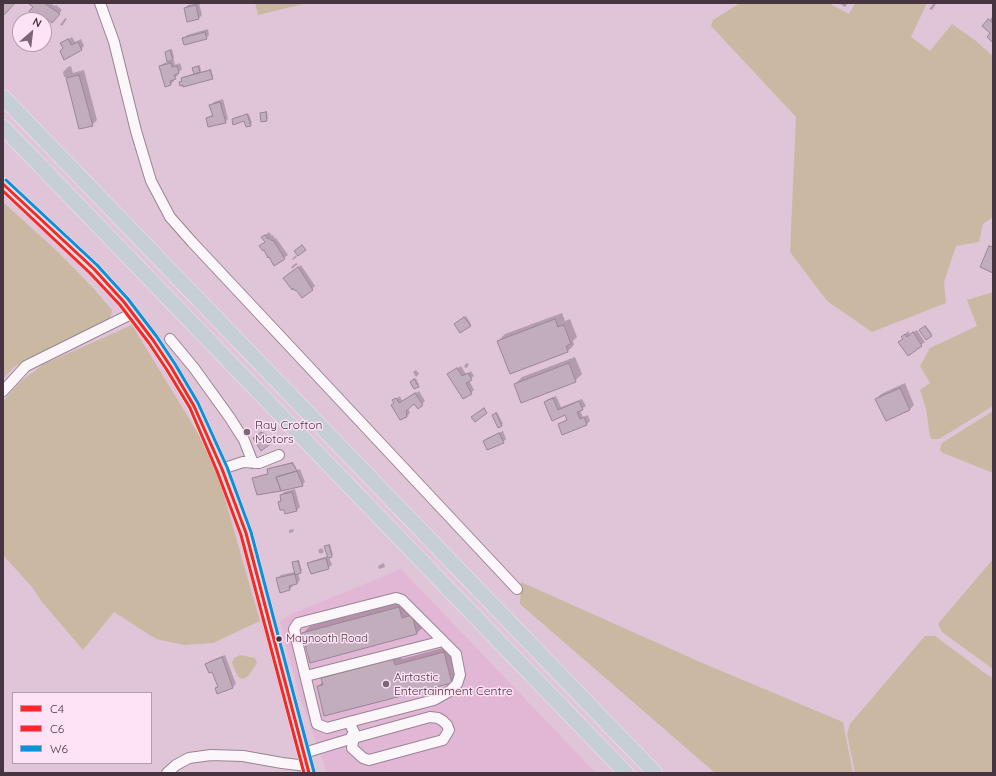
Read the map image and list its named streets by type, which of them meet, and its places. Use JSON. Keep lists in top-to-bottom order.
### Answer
{
  "places": ["Ray Crofton Motors", "Maynooth Road", "Airtastic Entertainment Centre"],
  "lines": ["transit line W6", "transit line C4", "transit line C6"],
  "legend": ["C4", "C6", "W6"],
  "north": "top right"
}
